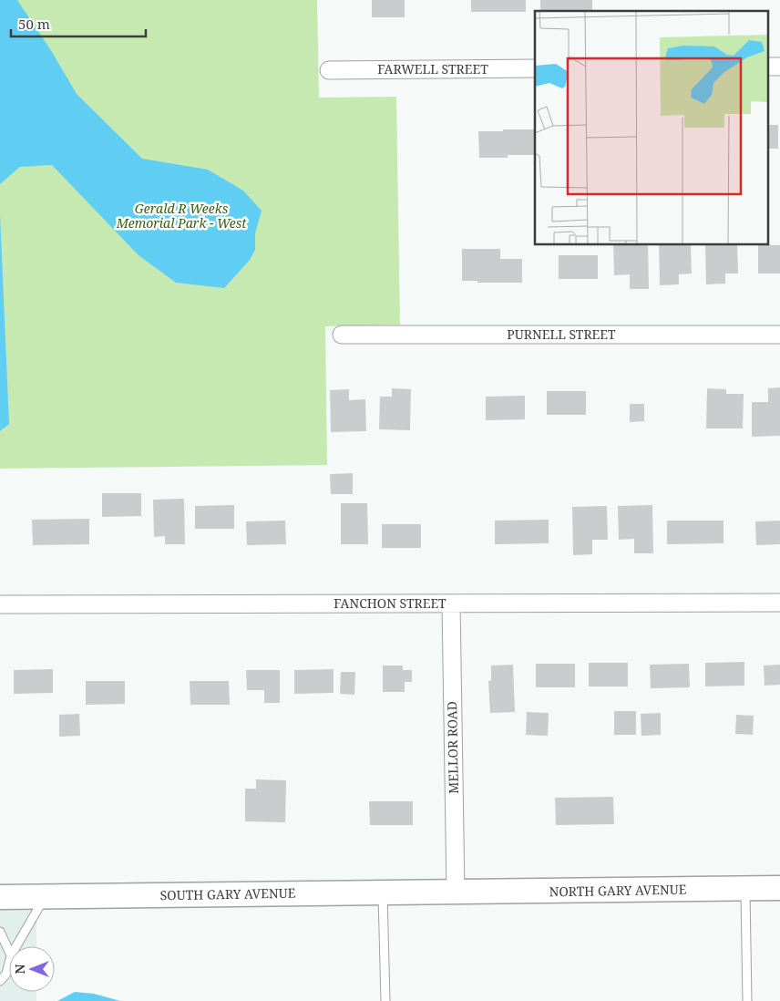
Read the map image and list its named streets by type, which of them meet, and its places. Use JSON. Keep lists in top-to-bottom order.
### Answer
{
  "streets": {
    "main road": ["NORTH GARY AVENUE", "SOUTH GARY AVENUE"],
    "street": [
      "FARWELL STREET",
      "PURNELL STREET",
      "FANCHON STREET",
      "MELLOR ROAD"
    ]
  },
  "crossings": [
    ["FANCHON STREET", "MELLOR ROAD"],
    ["MELLOR ROAD", "NORTH GARY AVENUE"],
    ["MELLOR ROAD", "SOUTH GARY AVENUE"],
    ["NORTH GARY AVENUE", "SOUTH GARY AVENUE"]
  ],
  "parks": ["Gerald R Weeks Memorial Park - West"],
  "scale_bar": "50 m",
  "north": "left"
}
